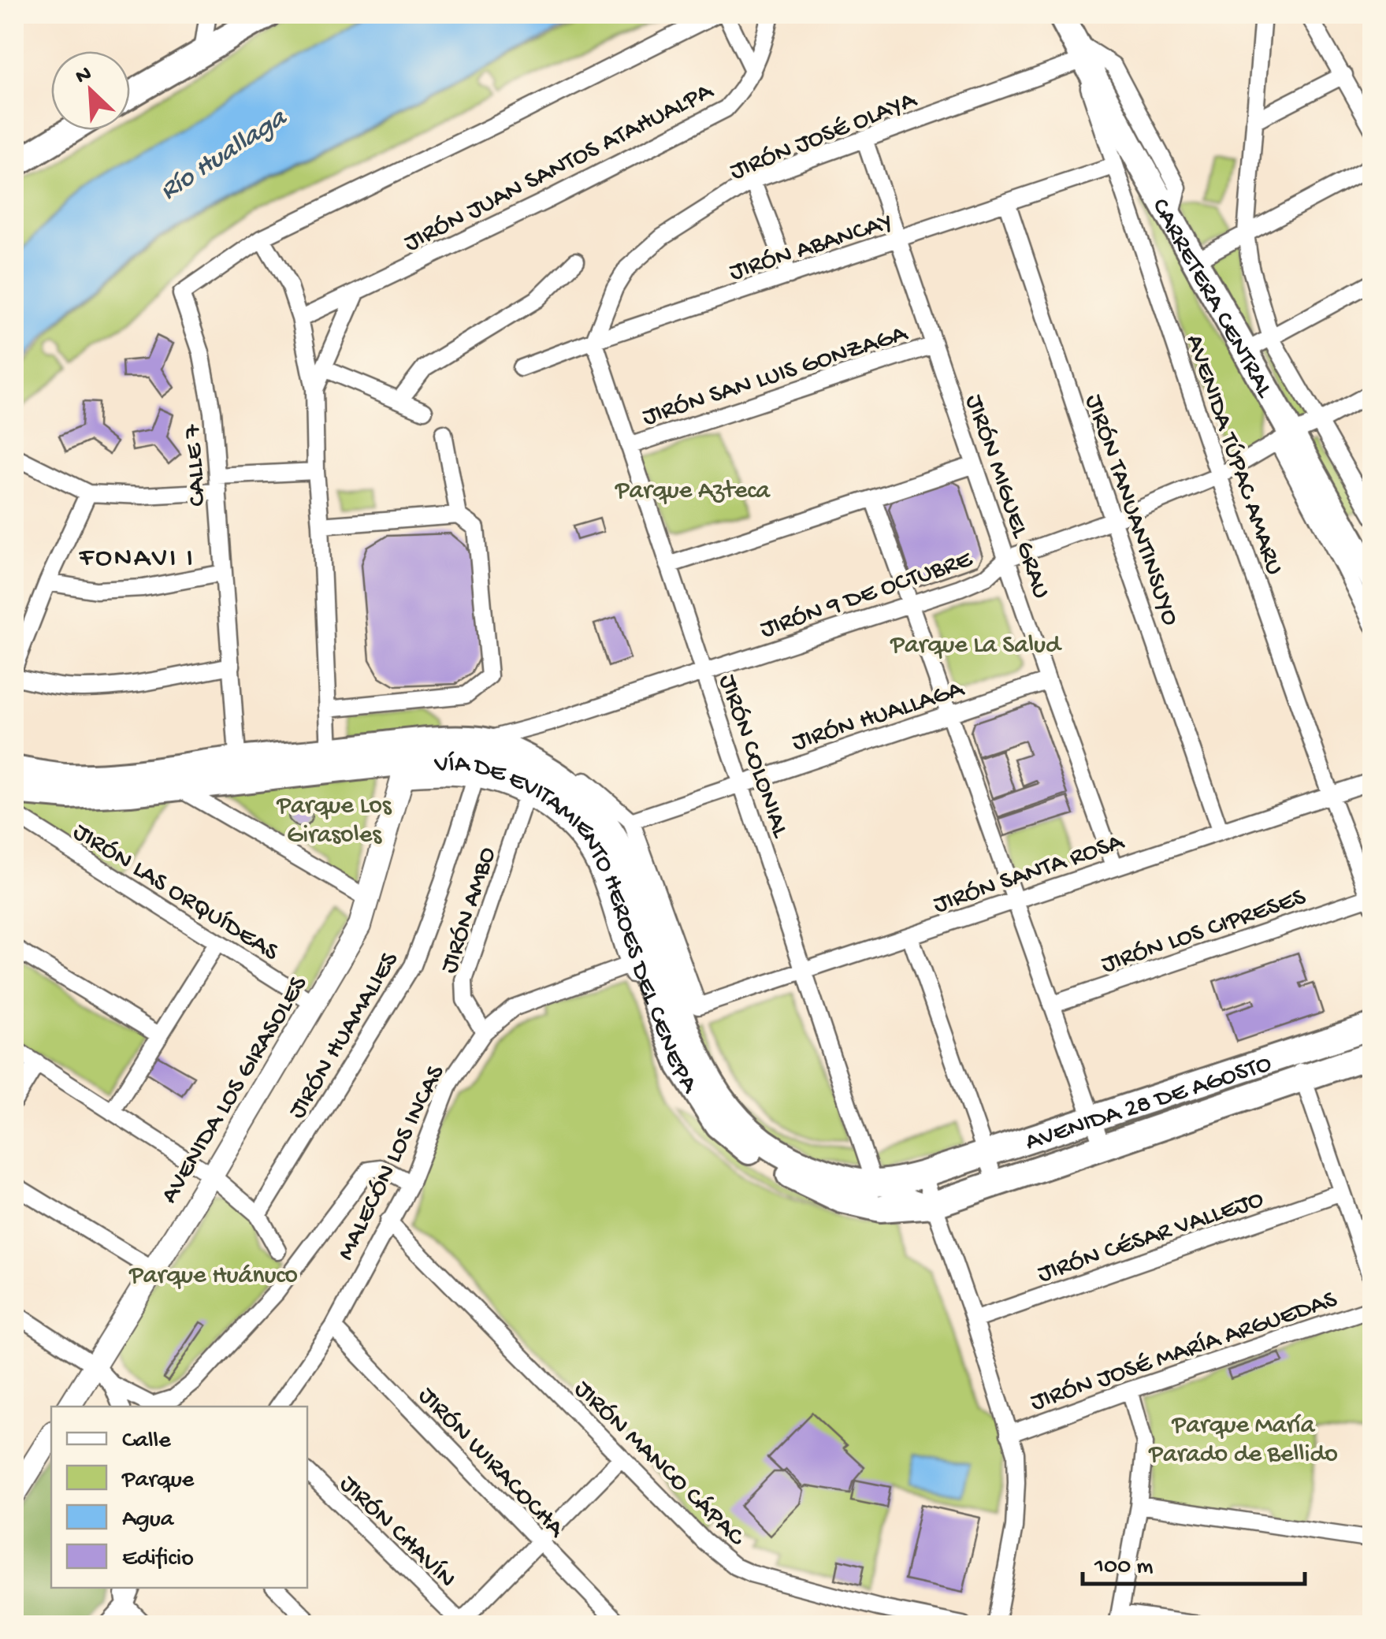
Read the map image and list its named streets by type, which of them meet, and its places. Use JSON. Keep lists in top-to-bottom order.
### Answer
{
  "streets": {
    "main road": [
      "CARRETERA CENTRAL",
      "VÍA DE EVITAMIENTO HEROES DEL CENEPA",
      "AVENIDA LOS GIRASOLES",
      "AVENIDA 28 DE AGOSTO"
    ],
    "street": [
      "JIRÓN JOSÉ OLAYA",
      "JIRÓN JUAN SANTOS ATAHUALPA",
      "JIRÓN ABANCAY",
      "JIRÓN SAN LUIS GONZAGA",
      "AVENIDA TÚPAC AMARU",
      "CALLE 7",
      "JIRÓN MIGUEL GRAU",
      "JIRÓN TANUANTINSUYO",
      "JIRÓN 9 DE OCTUBRE",
      "JIRÓN HUALLAGA",
      "JIRÓN COLONIAL",
      "JIRÓN SANTA ROSA",
      "JIRÓN LAS ORQUÍDEAS",
      "JIRÓN AMBO",
      "JIRÓN LOS CIPRESES",
      "JIRÓN HUAMALIES",
      "MALECÓN LOS INCAS",
      "JIRÓN CÉSAR VALLEJO",
      "JIRÓN JOSÉ MARÍA ARGUEDAS",
      "JIRÓN WIRACOCHA",
      "JIRÓN MANCO CÁPAC",
      "JIRÓN CHAVÍN"
    ]
  },
  "crossings": [
    ["JIRÓN JOSÉ OLAYA", "JIRÓN ABANCAY"],
    ["JIRÓN JOSÉ OLAYA", "CARRETERA CENTRAL"],
    ["JIRÓN JOSÉ OLAYA", "AVENIDA TÚPAC AMARU"],
    ["JIRÓN JOSÉ OLAYA", "JIRÓN MIGUEL GRAU"],
    ["JIRÓN JOSÉ OLAYA", "JIRÓN COLONIAL"],
    ["JIRÓN ABANCAY", "AVENIDA TÚPAC AMARU"],
    ["JIRÓN ABANCAY", "JIRÓN MIGUEL GRAU"],
    ["JIRÓN ABANCAY", "JIRÓN TANUANTINSUYO"],
    ["JIRÓN ABANCAY", "JIRÓN COLONIAL"],
    ["CARRETERA CENTRAL", "AVENIDA TÚPAC AMARU"],
    ["CARRETERA CENTRAL", "JIRÓN 9 DE OCTUBRE"],
    ["JIRÓN SAN LUIS GONZAGA", "JIRÓN MIGUEL GRAU"],
    ["JIRÓN SAN LUIS GONZAGA", "JIRÓN COLONIAL"],
    ["AVENIDA TÚPAC AMARU", "JIRÓN 9 DE OCTUBRE"],
    ["AVENIDA TÚPAC AMARU", "JIRÓN SANTA ROSA"],
    ["AVENIDA TÚPAC AMARU", "JIRÓN LOS CIPRESES"],
    ["CALLE 7", "VÍA DE EVITAMIENTO HEROES DEL CENEPA"],
    ["JIRÓN MIGUEL GRAU", "JIRÓN 9 DE OCTUBRE"],
    ["JIRÓN MIGUEL GRAU", "JIRÓN HUALLAGA"],
    ["JIRÓN MIGUEL GRAU", "JIRÓN SANTA ROSA"],
    ["JIRÓN TANUANTINSUYO", "JIRÓN 9 DE OCTUBRE"],
    ["JIRÓN TANUANTINSUYO", "JIRÓN SANTA ROSA"],
    ["JIRÓN 9 DE OCTUBRE", "JIRÓN COLONIAL"],
    ["JIRÓN 9 DE OCTUBRE", "VÍA DE EVITAMIENTO HEROES DEL CENEPA"],
    ["JIRÓN HUALLAGA", "JIRÓN COLONIAL"],
    ["JIRÓN HUALLAGA", "JIRÓN SANTA ROSA"],
    ["JIRÓN COLONIAL", "JIRÓN SANTA ROSA"],
    ["JIRÓN COLONIAL", "VÍA DE EVITAMIENTO HEROES DEL CENEPA"],
    ["JIRÓN LAS ORQUÍDEAS", "AVENIDA LOS GIRASOLES"],
    ["JIRÓN AMBO", "MALECÓN LOS INCAS"],
    ["VÍA DE EVITAMIENTO HEROES DEL CENEPA", "AVENIDA LOS GIRASOLES"],
    ["VÍA DE EVITAMIENTO HEROES DEL CENEPA", "AVENIDA 28 DE AGOSTO"],
    ["MALECÓN LOS INCAS", "JIRÓN WIRACOCHA"],
    ["MALECÓN LOS INCAS", "JIRÓN MANCO CÁPAC"]
  ],
  "districts": ["FONAVI I"],
  "water": ["Río Huallaga"],
  "parks": [
    "Parque Azteca",
    "Parque La Salud",
    "Parque Los Girasoles",
    "Parque Huánuco",
    "Parque María Parado de Bellido"
  ],
  "legend": [
    "Calle",
    "Parque",
    "Agua",
    "Edificio"
  ],
  "scale_bar": "100 m",
  "north": "top left"
}
